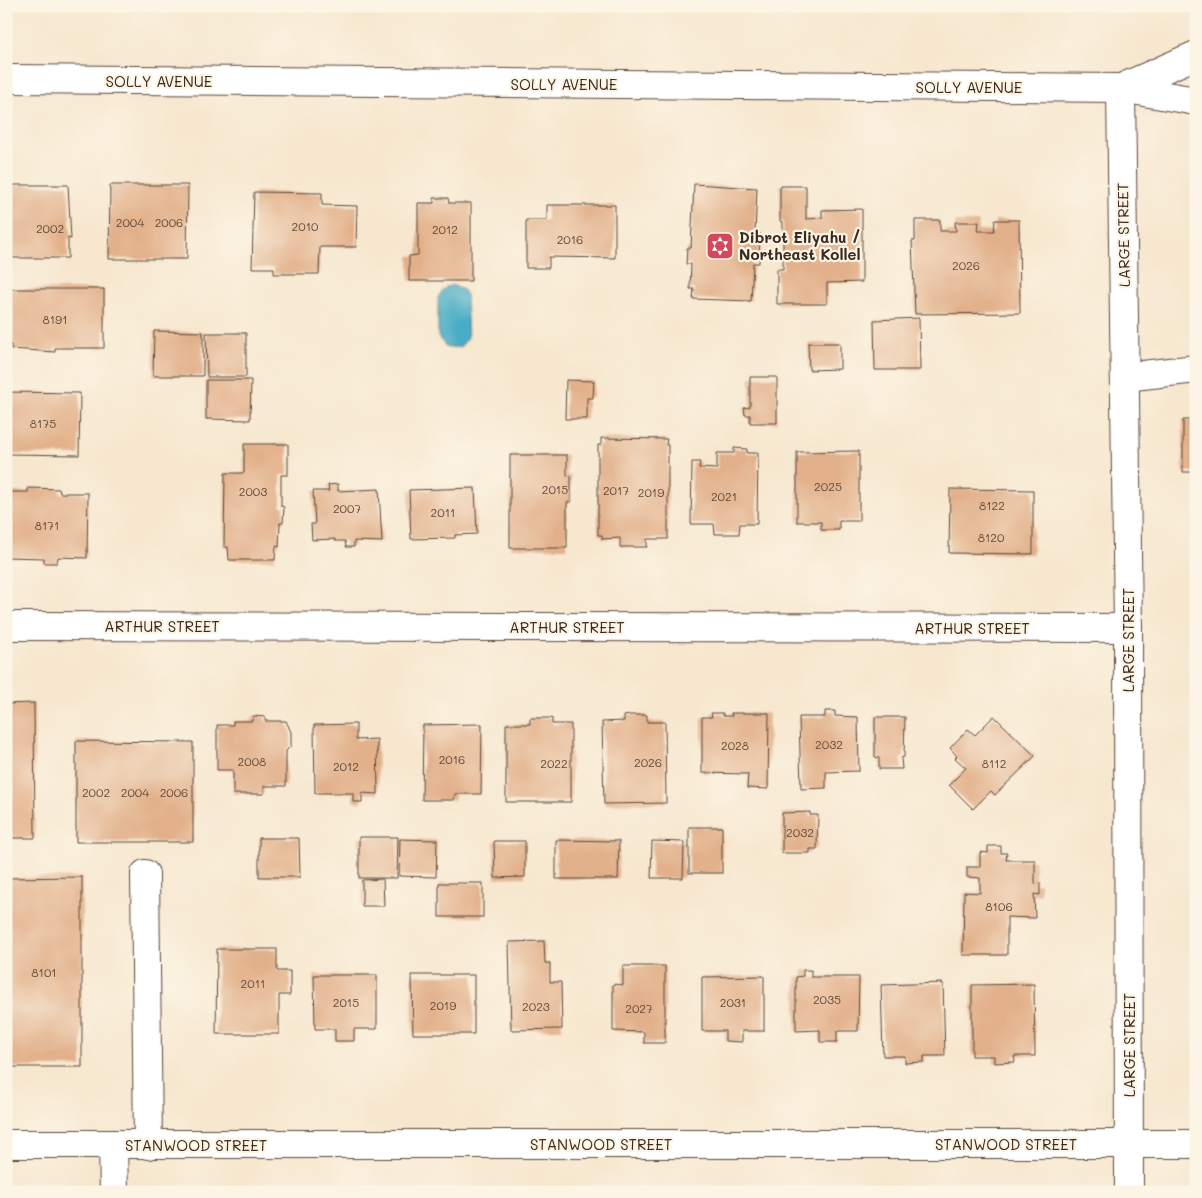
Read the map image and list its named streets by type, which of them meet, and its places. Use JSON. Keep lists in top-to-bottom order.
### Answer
{
  "streets": {
    "street": [
      "SOLLY AVENUE",
      "LARGE STREET",
      "ARTHUR STREET",
      "STANWOOD STREET"
    ]
  },
  "crossings": [
    ["SOLLY AVENUE", "LARGE STREET"],
    ["LARGE STREET", "ARTHUR STREET"],
    ["LARGE STREET", "STANWOOD STREET"]
  ],
  "places": {
    "synagogue": ["Dibrot Eliyahu / Northeast Kollel"]
  },
  "house_numbers": [
    "2004",
    "2006",
    "2010",
    "2002",
    "2012",
    "2016",
    "2026",
    "8191",
    "8175",
    "2025",
    "2015",
    "2017",
    "2003",
    "2019",
    "2021",
    "8122",
    "2007",
    "2011",
    "8171",
    "8120",
    "2032",
    "2028",
    "2016",
    "2008",
    "2026",
    "2022",
    "8112",
    "2012",
    "2002",
    "2004",
    "2006",
    "2032",
    "8106",
    "8101",
    "2011",
    "2035",
    "2015",
    "2031",
    "2019",
    "2023",
    "2027"
  ]
}
